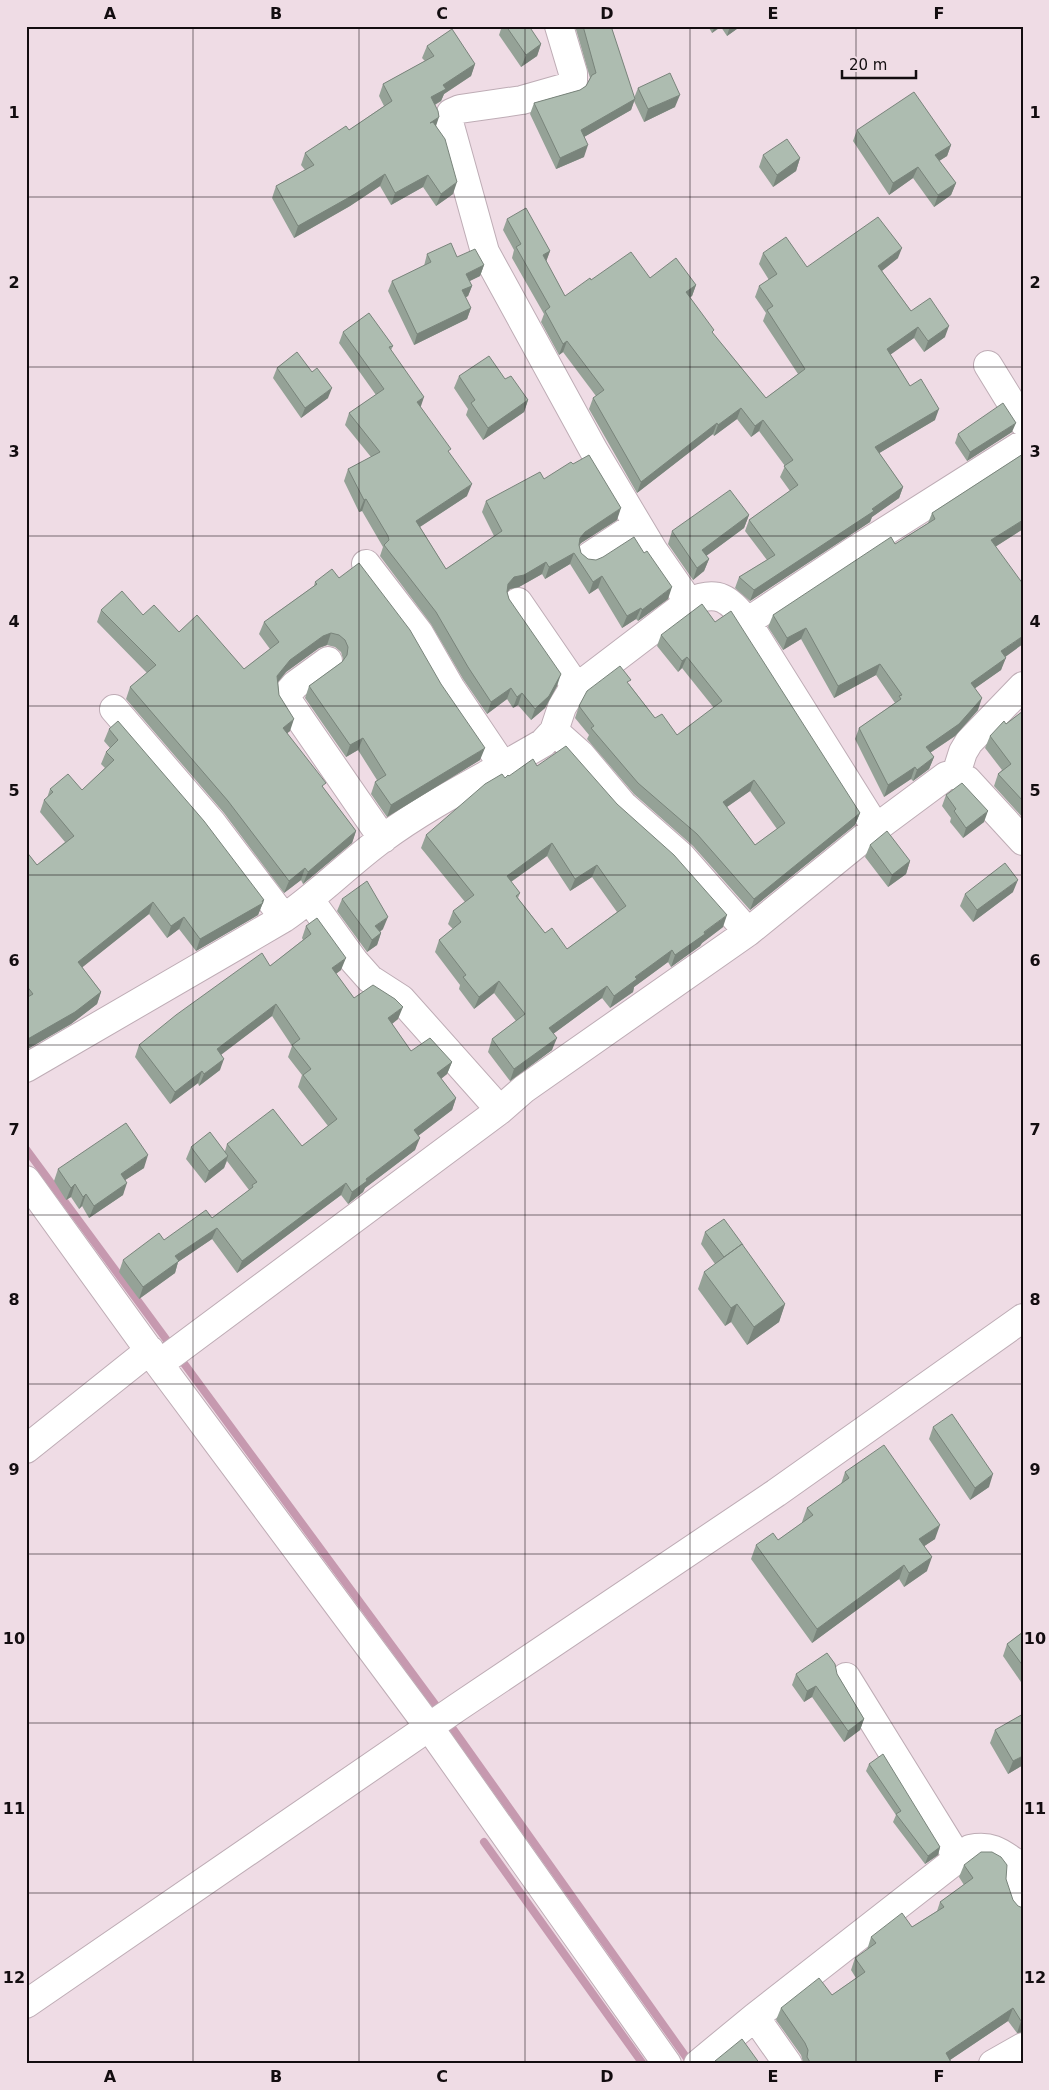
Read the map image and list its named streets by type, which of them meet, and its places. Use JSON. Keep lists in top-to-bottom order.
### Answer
{
  "scale_bar": "20 m",
  "grid": {
    "columns": [
      "A",
      "B",
      "C",
      "D",
      "E",
      "F"
    ],
    "rows": [
      "1",
      "2",
      "3",
      "4",
      "5",
      "6",
      "7",
      "8",
      "9",
      "10",
      "11",
      "12"
    ]
  }
}
